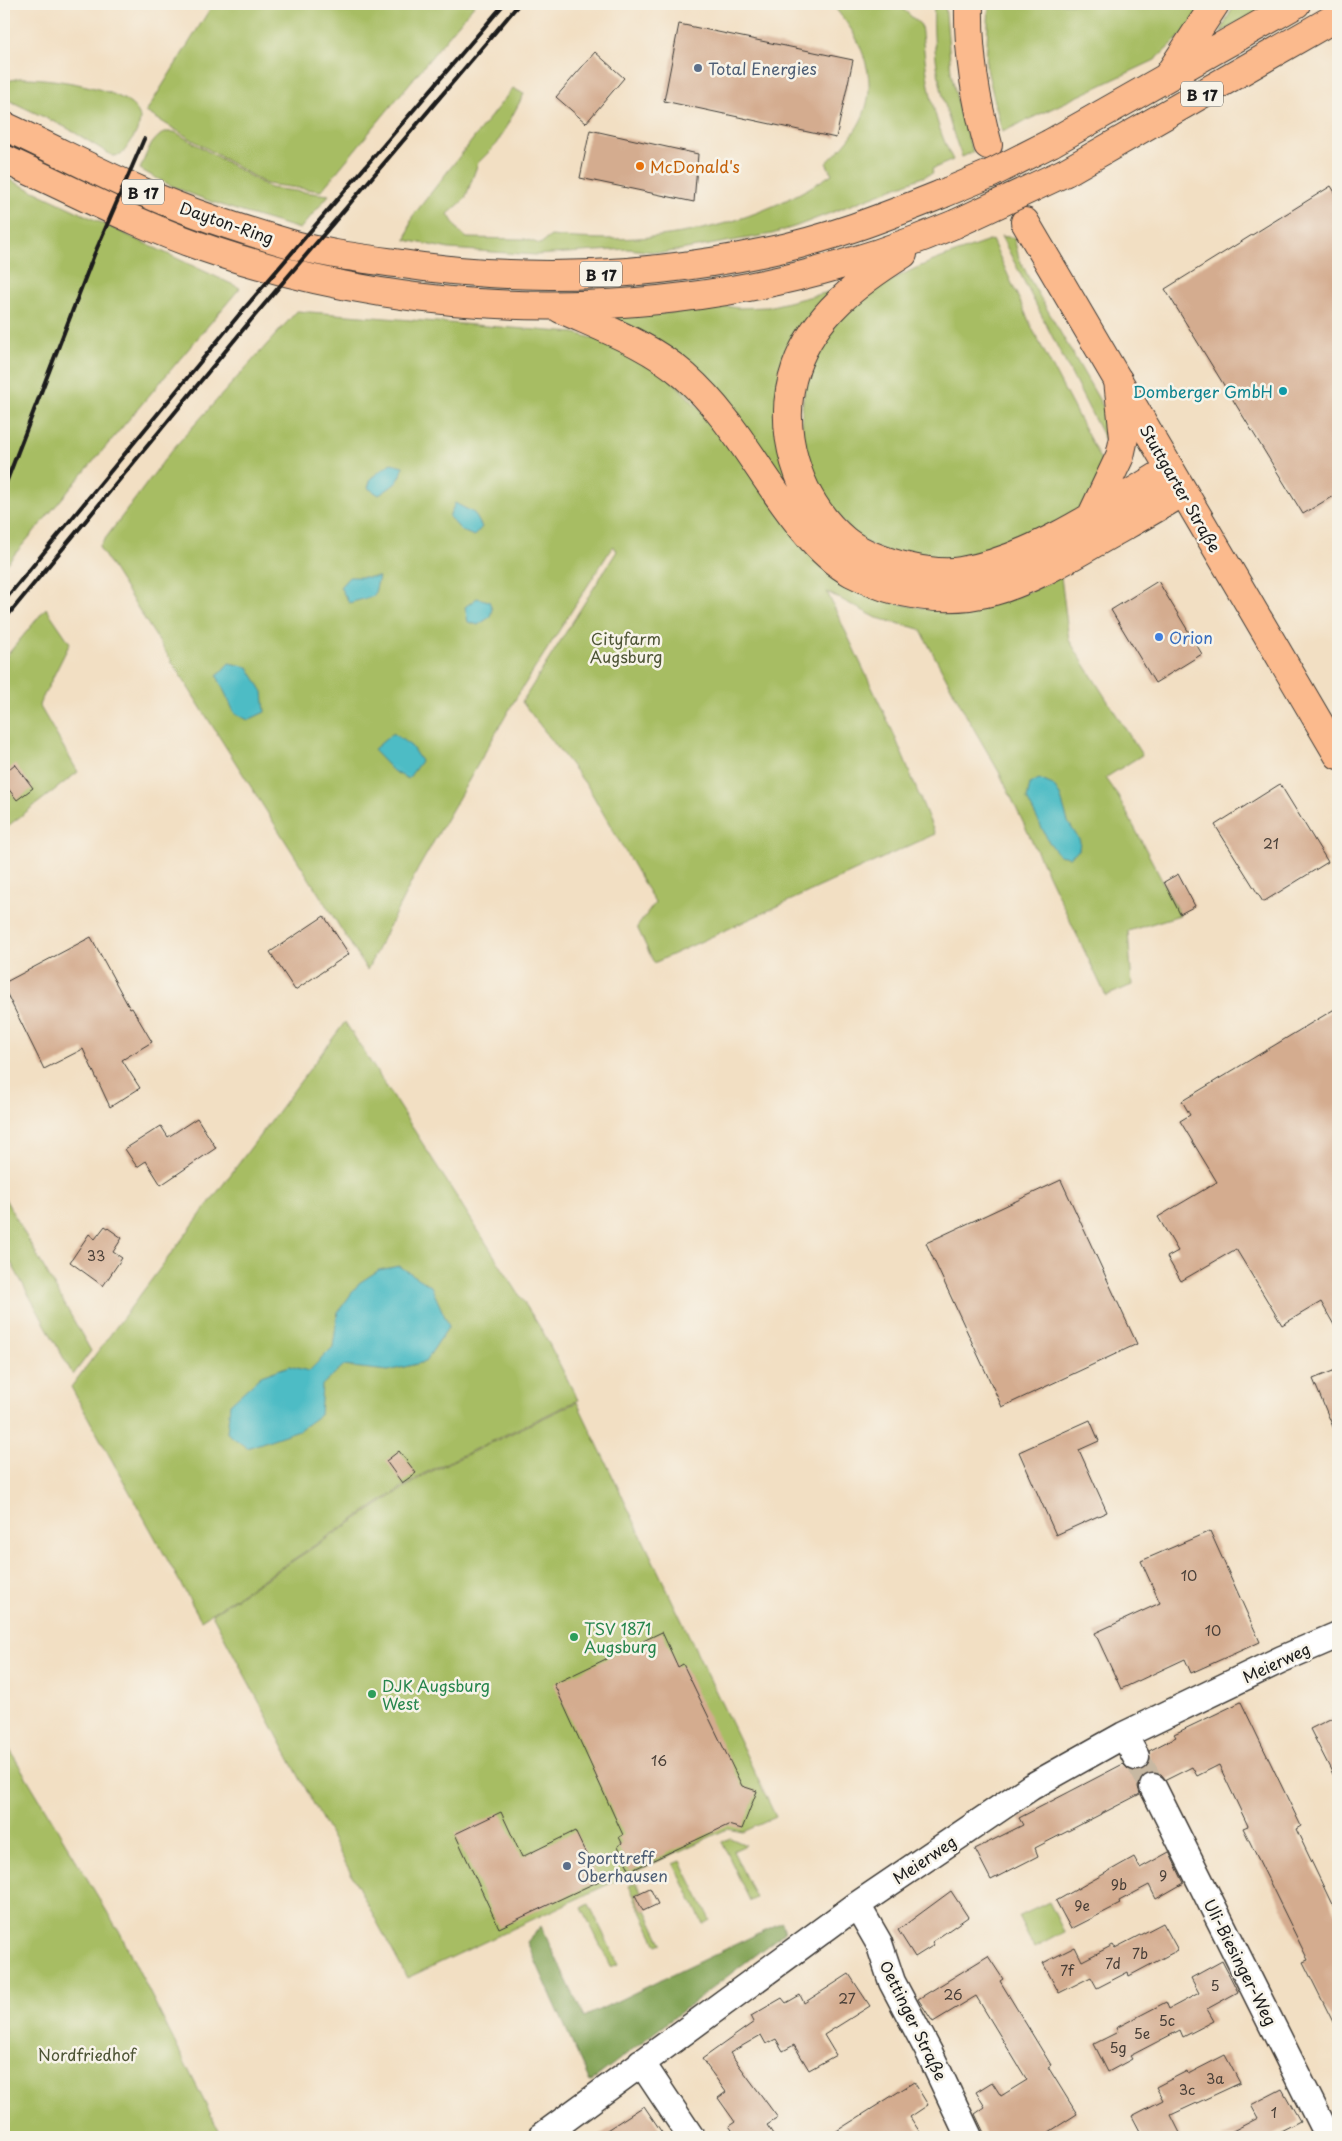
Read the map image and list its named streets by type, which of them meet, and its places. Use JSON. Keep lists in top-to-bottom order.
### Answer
{
  "streets": {
    "main road": ["B 17", "Dayton-Ring", "Stuttgarter Straße"],
    "street": ["Meierweg", "Uli-Biesinger-Weg", "Oettinger Straße"]
  },
  "crossings": [
    ["B 17", "Dayton-Ring"],
    ["Meierweg", "Oettinger Straße"]
  ],
  "parks": ["Cityfarm Augsburg", "Nordfriedhof"],
  "places": [
    "Total Energies",
    "McDonald's",
    "Domberger GmbH",
    "Orion",
    "TSV 1871 Augsburg",
    "DJK Augsburg West",
    "Sporttreff Oberhausen"
  ],
  "house_numbers": [
    "21",
    "33",
    "10",
    "10",
    "16",
    "9",
    "9b",
    "9e",
    "7b",
    "7d",
    "7f",
    "5",
    "26",
    "27",
    "5c",
    "5e",
    "5g",
    "3a",
    "3c",
    "1"
  ]
}
